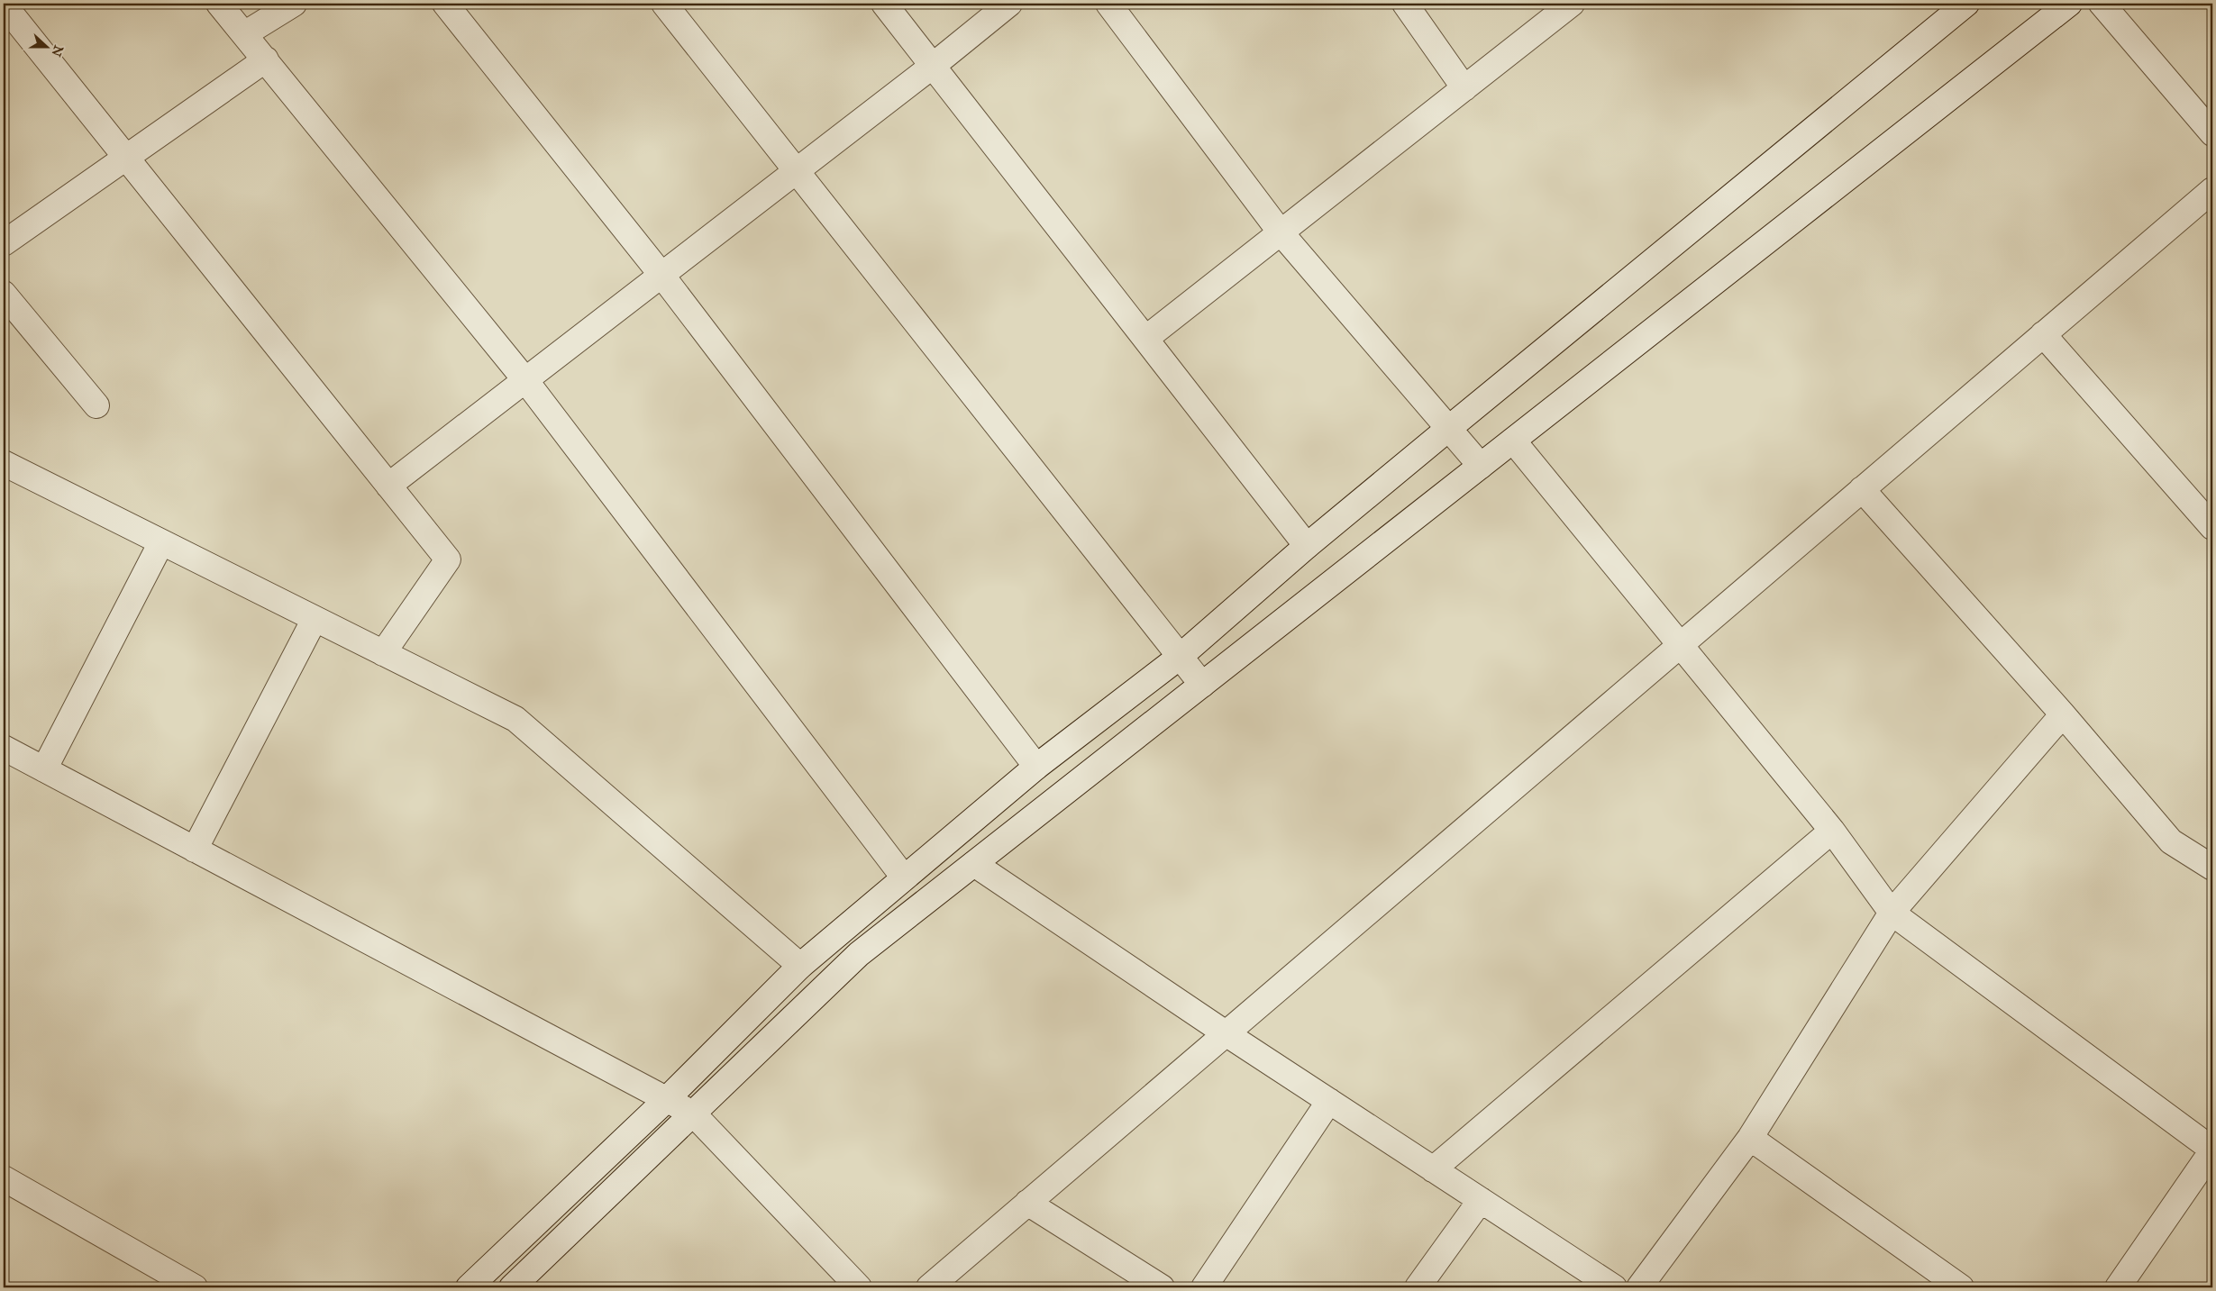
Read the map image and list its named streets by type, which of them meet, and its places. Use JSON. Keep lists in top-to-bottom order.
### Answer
{
  "north": "right"
}
